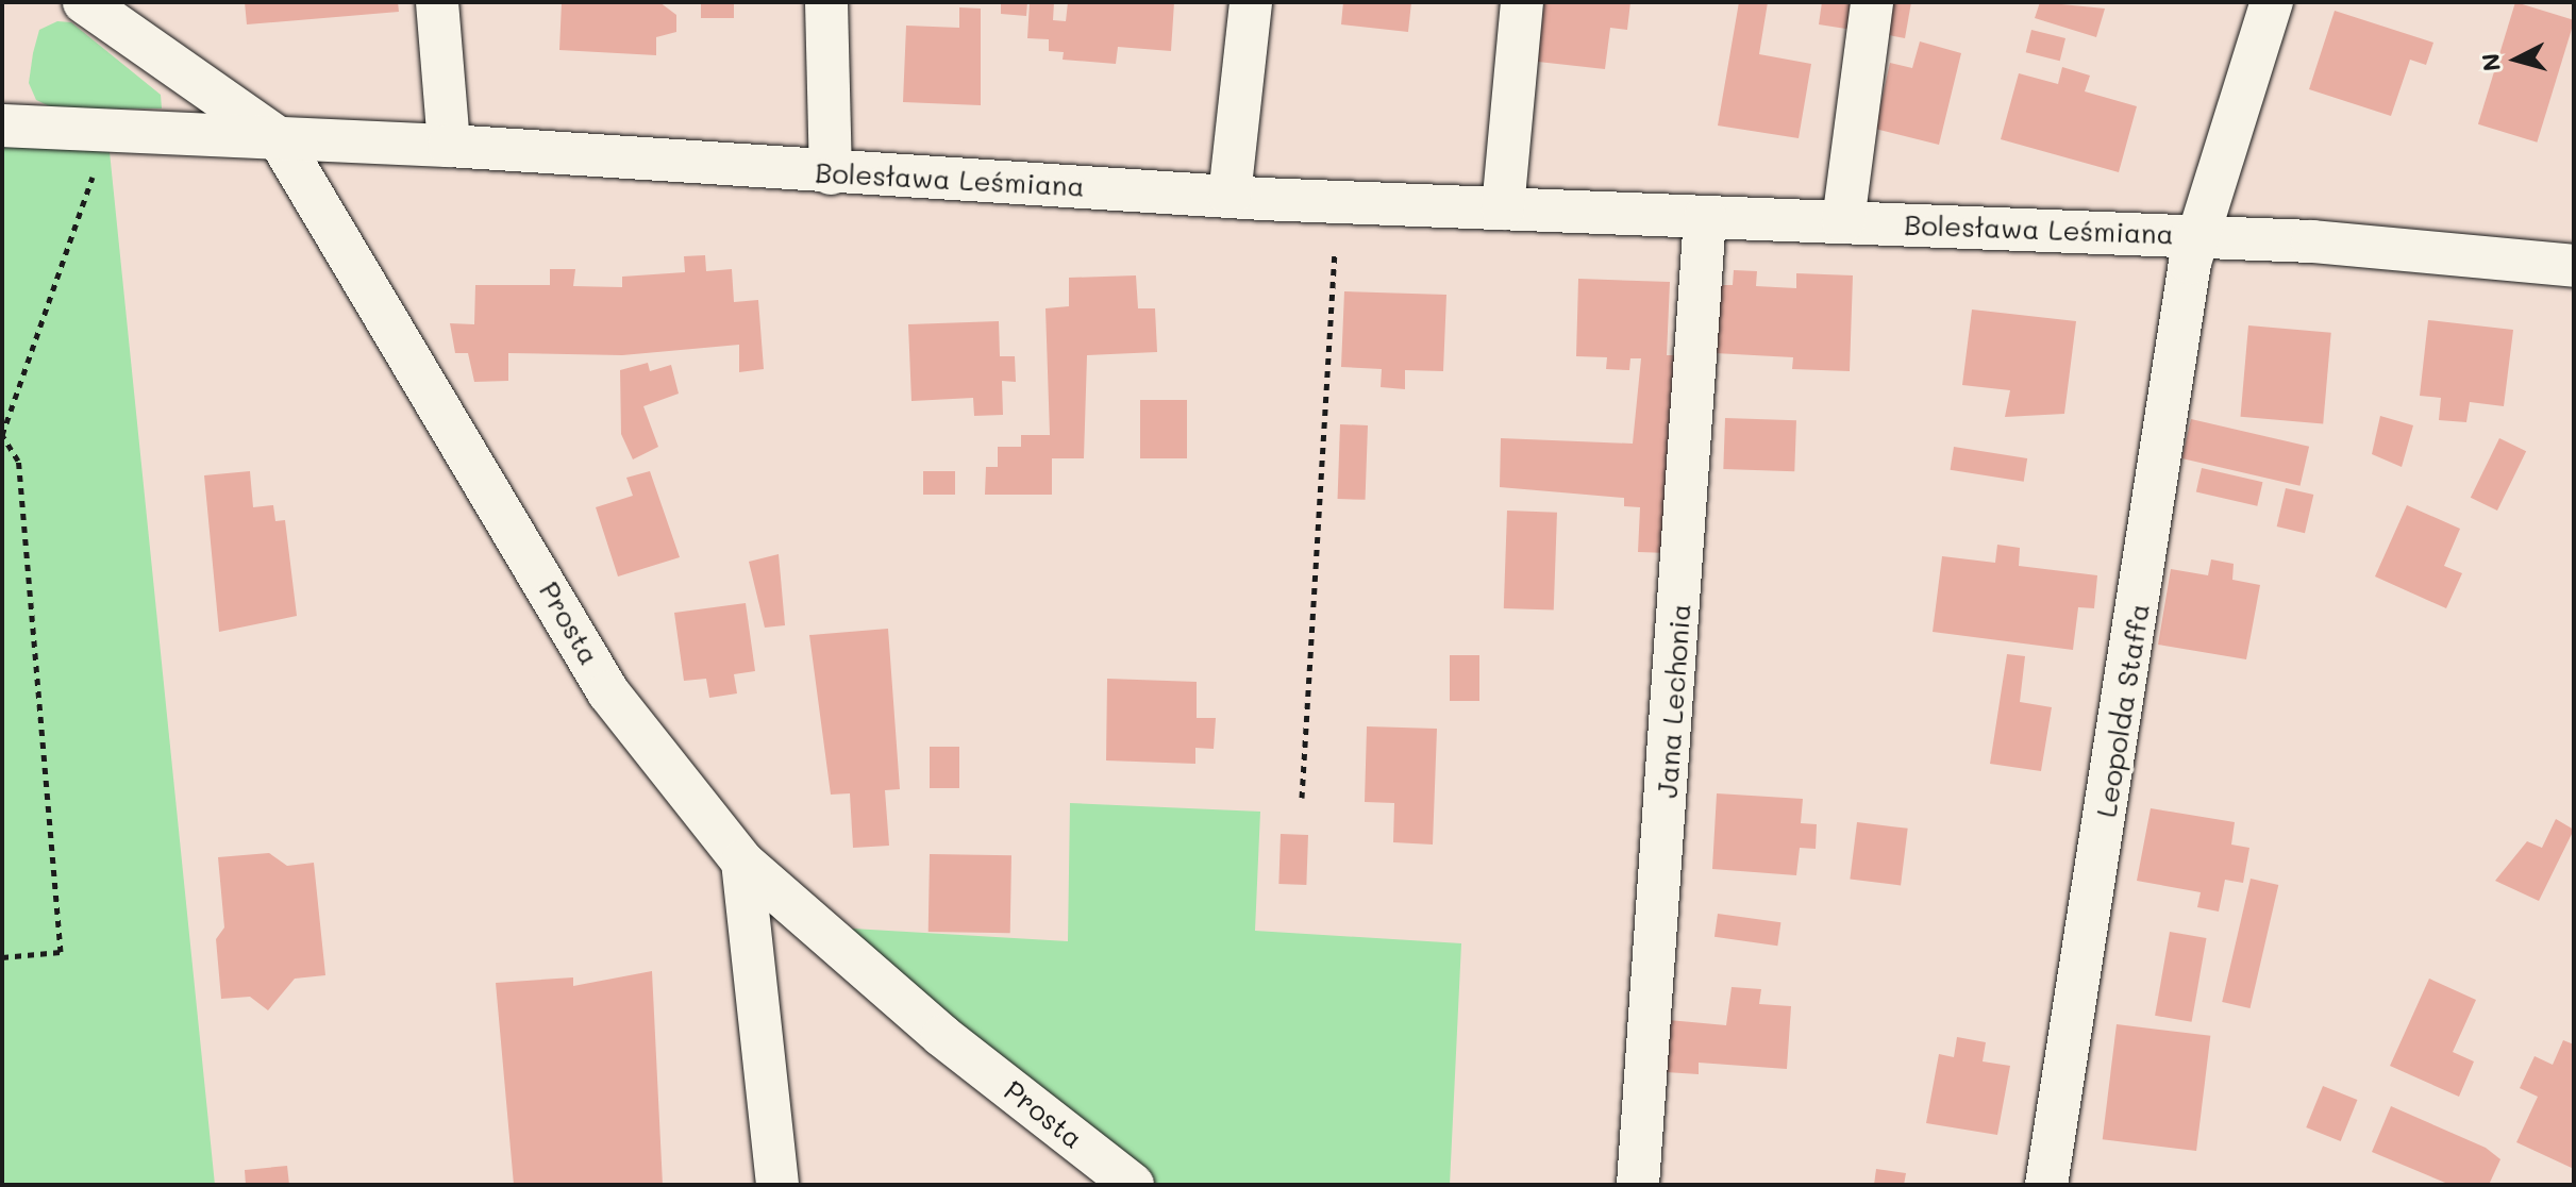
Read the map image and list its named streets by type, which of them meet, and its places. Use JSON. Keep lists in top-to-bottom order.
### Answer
{
  "streets": {
    "street": [
      "Bolesława Leśmiana",
      "Prosta",
      "Jana Lechonia",
      "Leopolda Staffa"
    ]
  },
  "crossings": [
    ["Bolesława Leśmiana", "Prosta"],
    ["Bolesława Leśmiana", "Jana Lechonia"],
    ["Bolesława Leśmiana", "Leopolda Staffa"]
  ],
  "north": "left"
}
